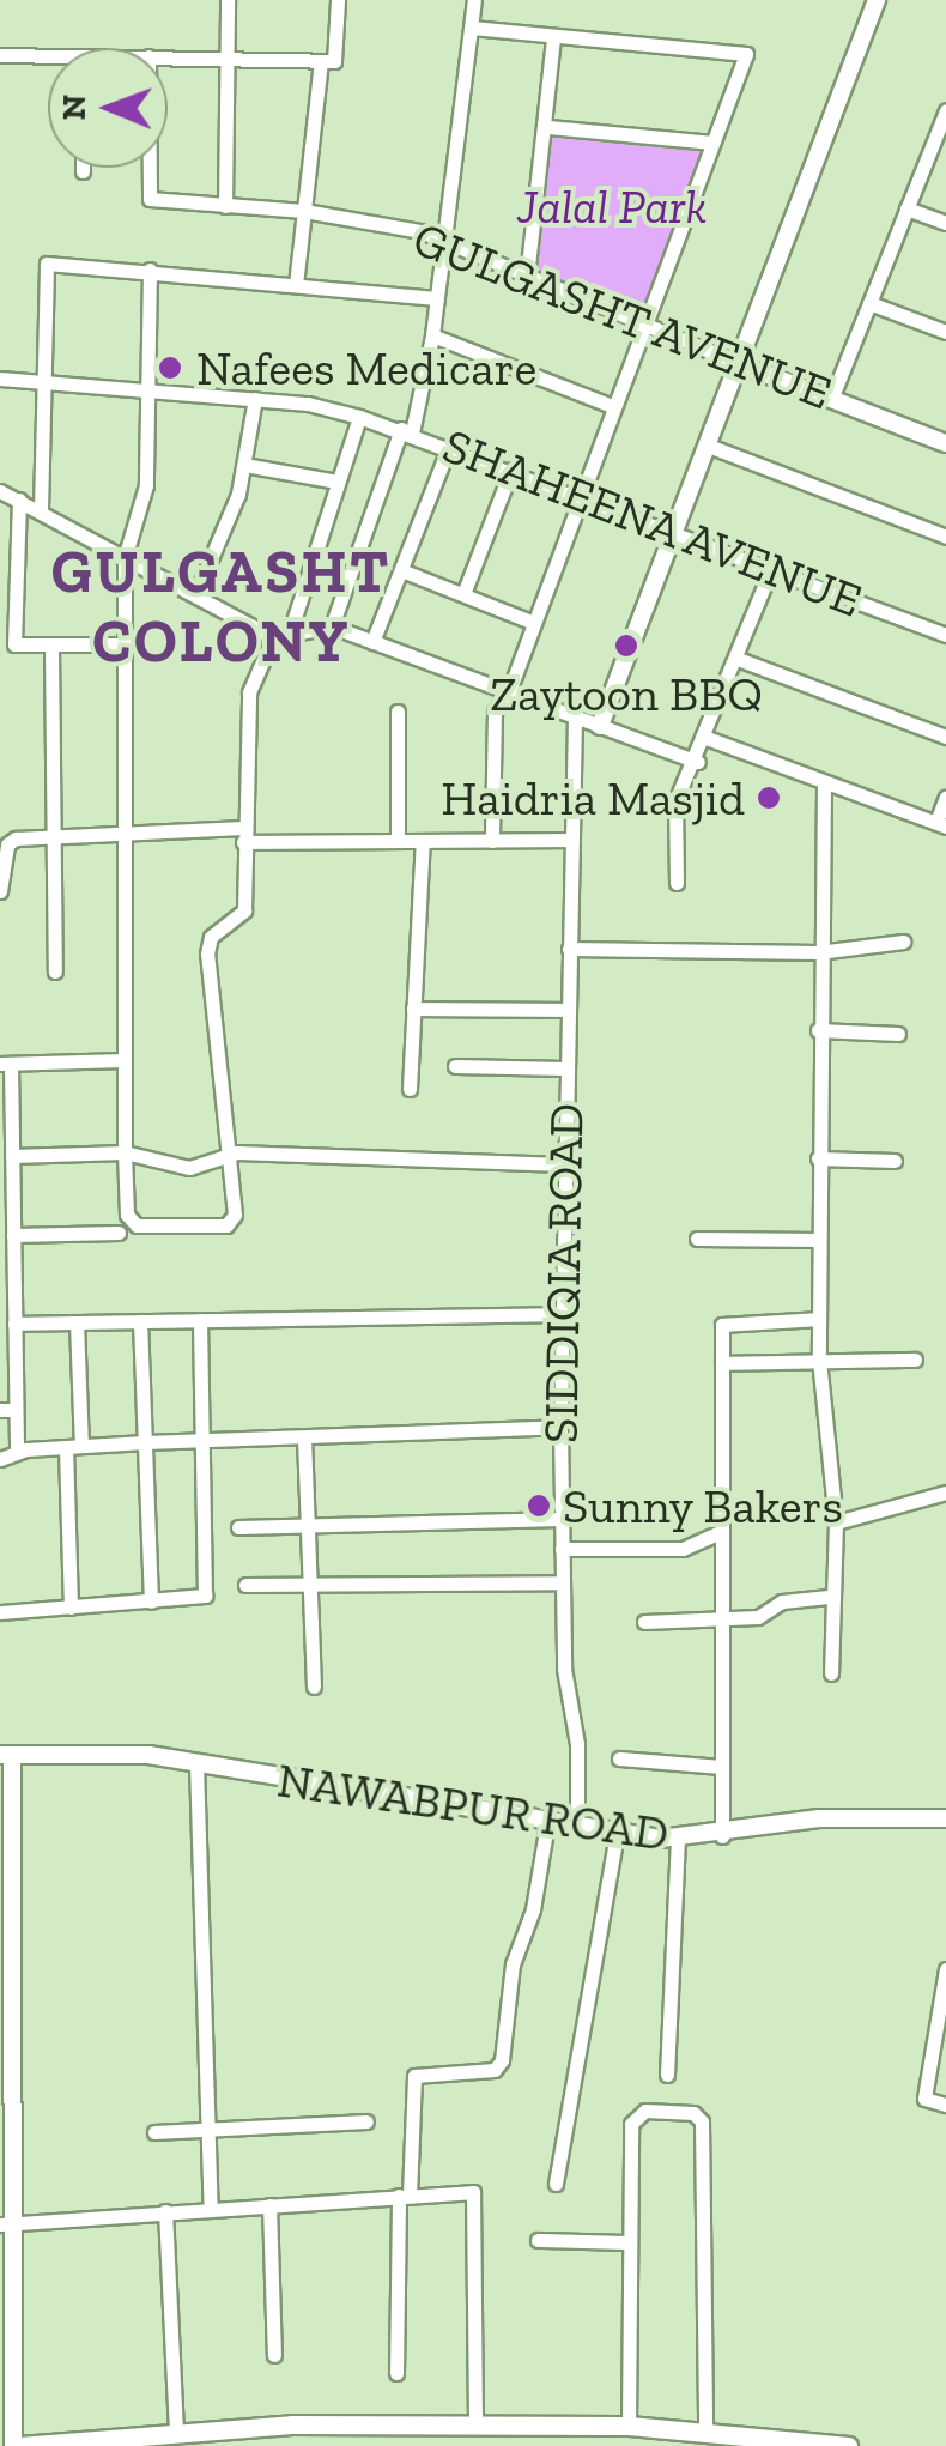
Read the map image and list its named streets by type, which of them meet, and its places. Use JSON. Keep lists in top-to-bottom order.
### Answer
{
  "streets": {
    "street": [
      "GULGASHT AVENUE",
      "SHAHEENA AVENUE",
      "SIDDIQIA ROAD",
      "NAWABPUR ROAD"
    ]
  },
  "crossings": [
    ["SIDDIQIA ROAD", "NAWABPUR ROAD"]
  ],
  "districts": ["GULGASHT COLONY"],
  "parks": ["Jalal Park"],
  "places": [
    "Nafees Medicare",
    "Zaytoon BBQ",
    "Haidria Masjid",
    "Sunny Bakers"
  ],
  "north": "left"
}
